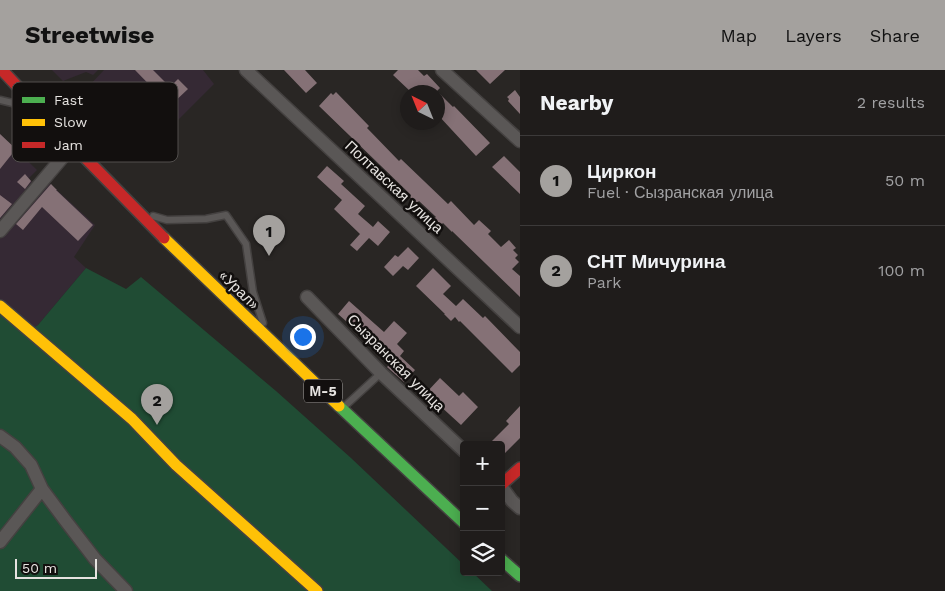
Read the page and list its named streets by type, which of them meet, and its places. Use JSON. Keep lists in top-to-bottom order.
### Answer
{
  "streets": {
    "main road": ["«Урал»", "М-5"],
    "street": ["Полтавская улица", "Сызранская улица"]
  },
  "legend": ["Fast", "Slow", "Jam"],
  "scale_bar": "50 m",
  "north": "top left",
  "page": {
    "header": "Streetwise",
    "nav": ["Map", "Layers", "Share"],
    "heading": ["Nearby", "2 results"],
    "list": [
      {
        "mark": "1",
        "name": "Циркон",
        "note": "Fuel · Сызранская улица",
        "value": "50 m"
      },
      {
        "mark": "2",
        "name": "СНТ Мичурина",
        "note": "Park",
        "value": "100 m"
      }
    ],
    "pins": ["1", "2"],
    "map_buttons": ["+", "−"],
    "scale": "50 m"
  }
}
